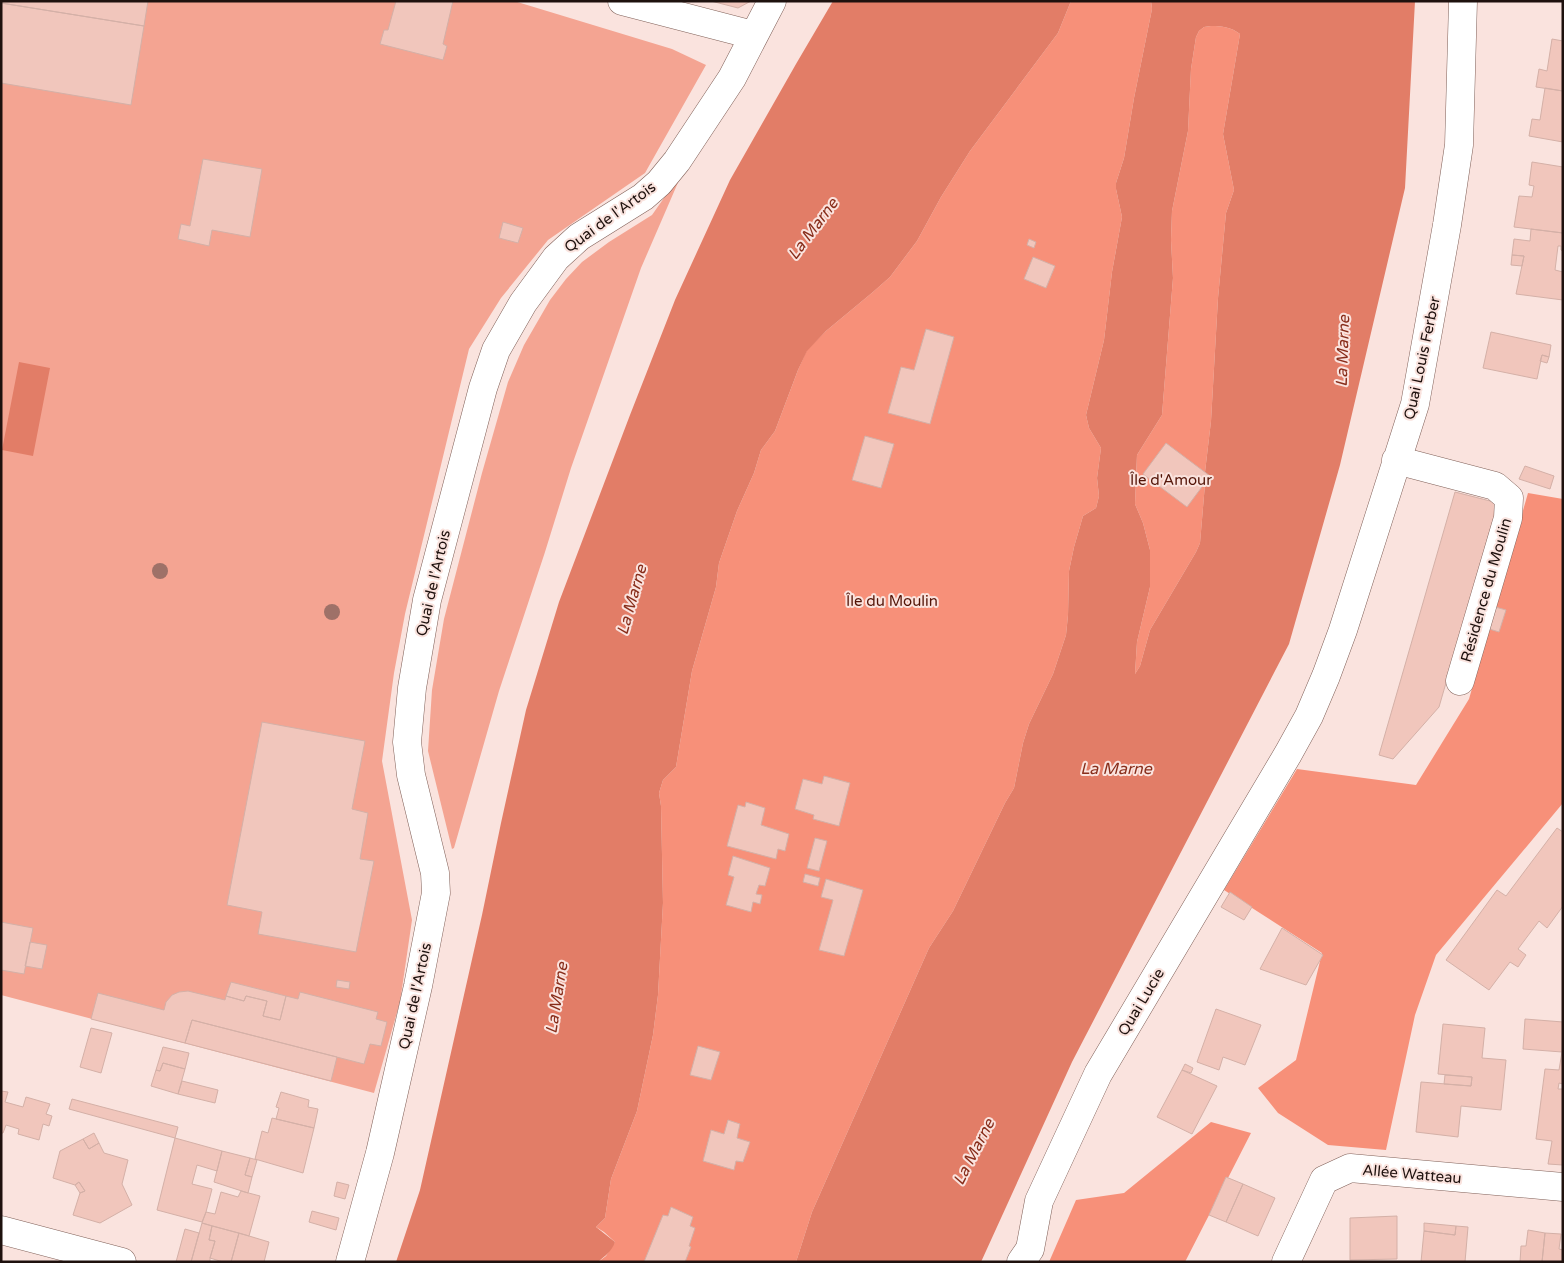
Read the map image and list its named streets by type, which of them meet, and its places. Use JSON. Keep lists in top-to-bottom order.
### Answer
{
  "streets": {
    "street": [
      "Quai de l'Artois",
      "Quai Louis Ferber",
      "Résidence du Moulin",
      "Quai Lucie",
      "Allée Watteau"
    ]
  },
  "crossings": [
    ["Quai Louis Ferber", "Résidence du Moulin"],
    ["Quai Louis Ferber", "Quai Lucie"]
  ],
  "water": ["La Marne"],
  "parks": ["Île d'Amour", "Île du Moulin"]
}
